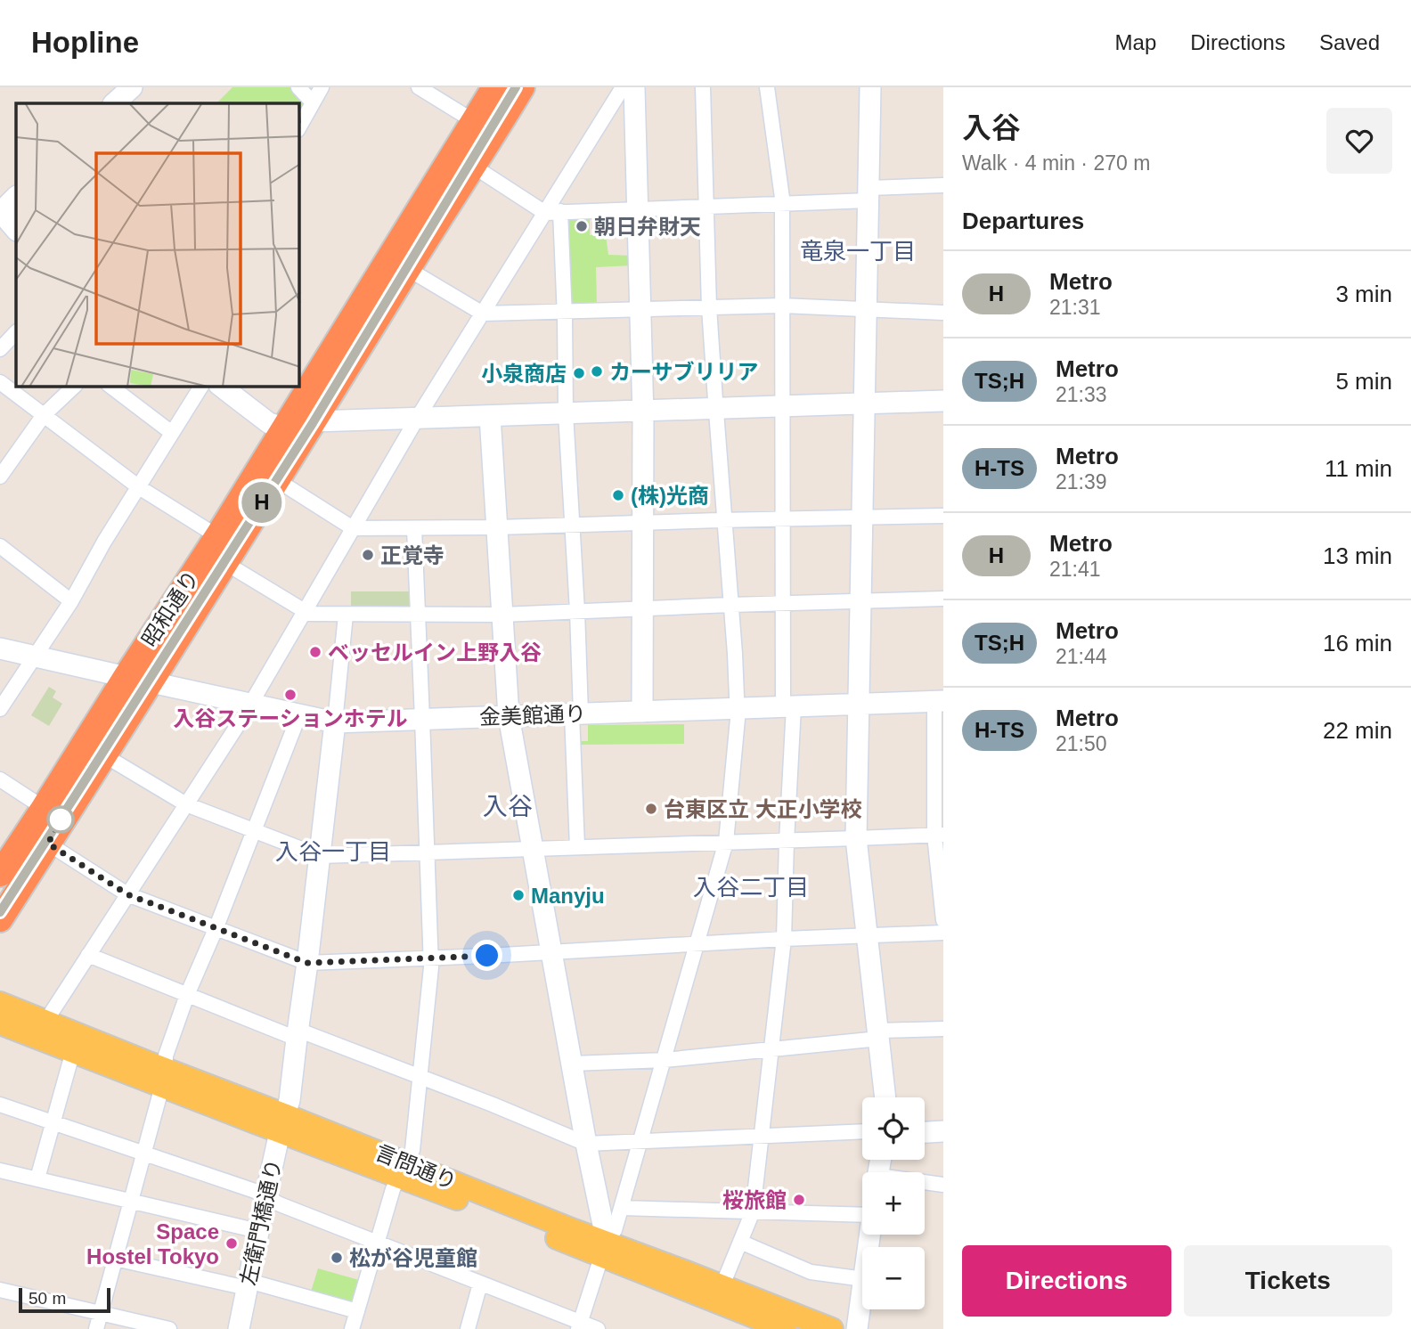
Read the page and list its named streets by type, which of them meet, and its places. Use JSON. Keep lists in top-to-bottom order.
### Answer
{
  "streets": {
    "highway": ["昭和通り"],
    "main road": ["言問通り"],
    "street": ["金美館通り", "左衛門橋通り"]
  },
  "crossings": [
    ["昭和通り", "金美館通り"],
    ["金美館通り", "左衛門橋通り"],
    ["言問通り", "左衛門橋通り"]
  ],
  "districts": [
    "竜泉一丁目",
    "入谷",
    "入谷一丁目",
    "入谷二丁目"
  ],
  "places": [
    "朝日弁財天",
    "カーサブリリア",
    "小泉商店",
    "(株)光商",
    "正覚寺",
    "ベッセルイン上野入谷",
    "入谷ステーションホテル",
    "台東区立 大正小学校",
    "Manyju",
    "桜旅館",
    "Space Hostel Tokyo",
    "松が谷児童館"
  ],
  "lines": ["metro line H"],
  "scale_bar": "50 m",
  "page": {
    "header": "Hopline",
    "nav": ["Map", "Directions", "Saved"],
    "on_map": "H",
    "heading": [
      ["入谷", "Walk · 4 min · 270 m"],
      "Departures"
    ],
    "list": [
      {
        "mark": "H",
        "name": "Metro",
        "note": "21:31",
        "value": "3 min"
      },
      {
        "mark": "TS;H",
        "name": "Metro",
        "note": "21:33",
        "value": "5 min"
      },
      {
        "mark": "H-TS",
        "name": "Metro",
        "note": "21:39",
        "value": "11 min"
      },
      {
        "mark": "H",
        "name": "Metro",
        "note": "21:41",
        "value": "13 min"
      },
      {
        "mark": "TS;H",
        "name": "Metro",
        "note": "21:44",
        "value": "16 min"
      },
      {
        "mark": "H-TS",
        "name": "Metro",
        "note": "21:50",
        "value": "22 min"
      }
    ],
    "map_buttons": ["+", "−"],
    "buttons": ["Directions", "Tickets"],
    "scale": "50 m"
  }
}
